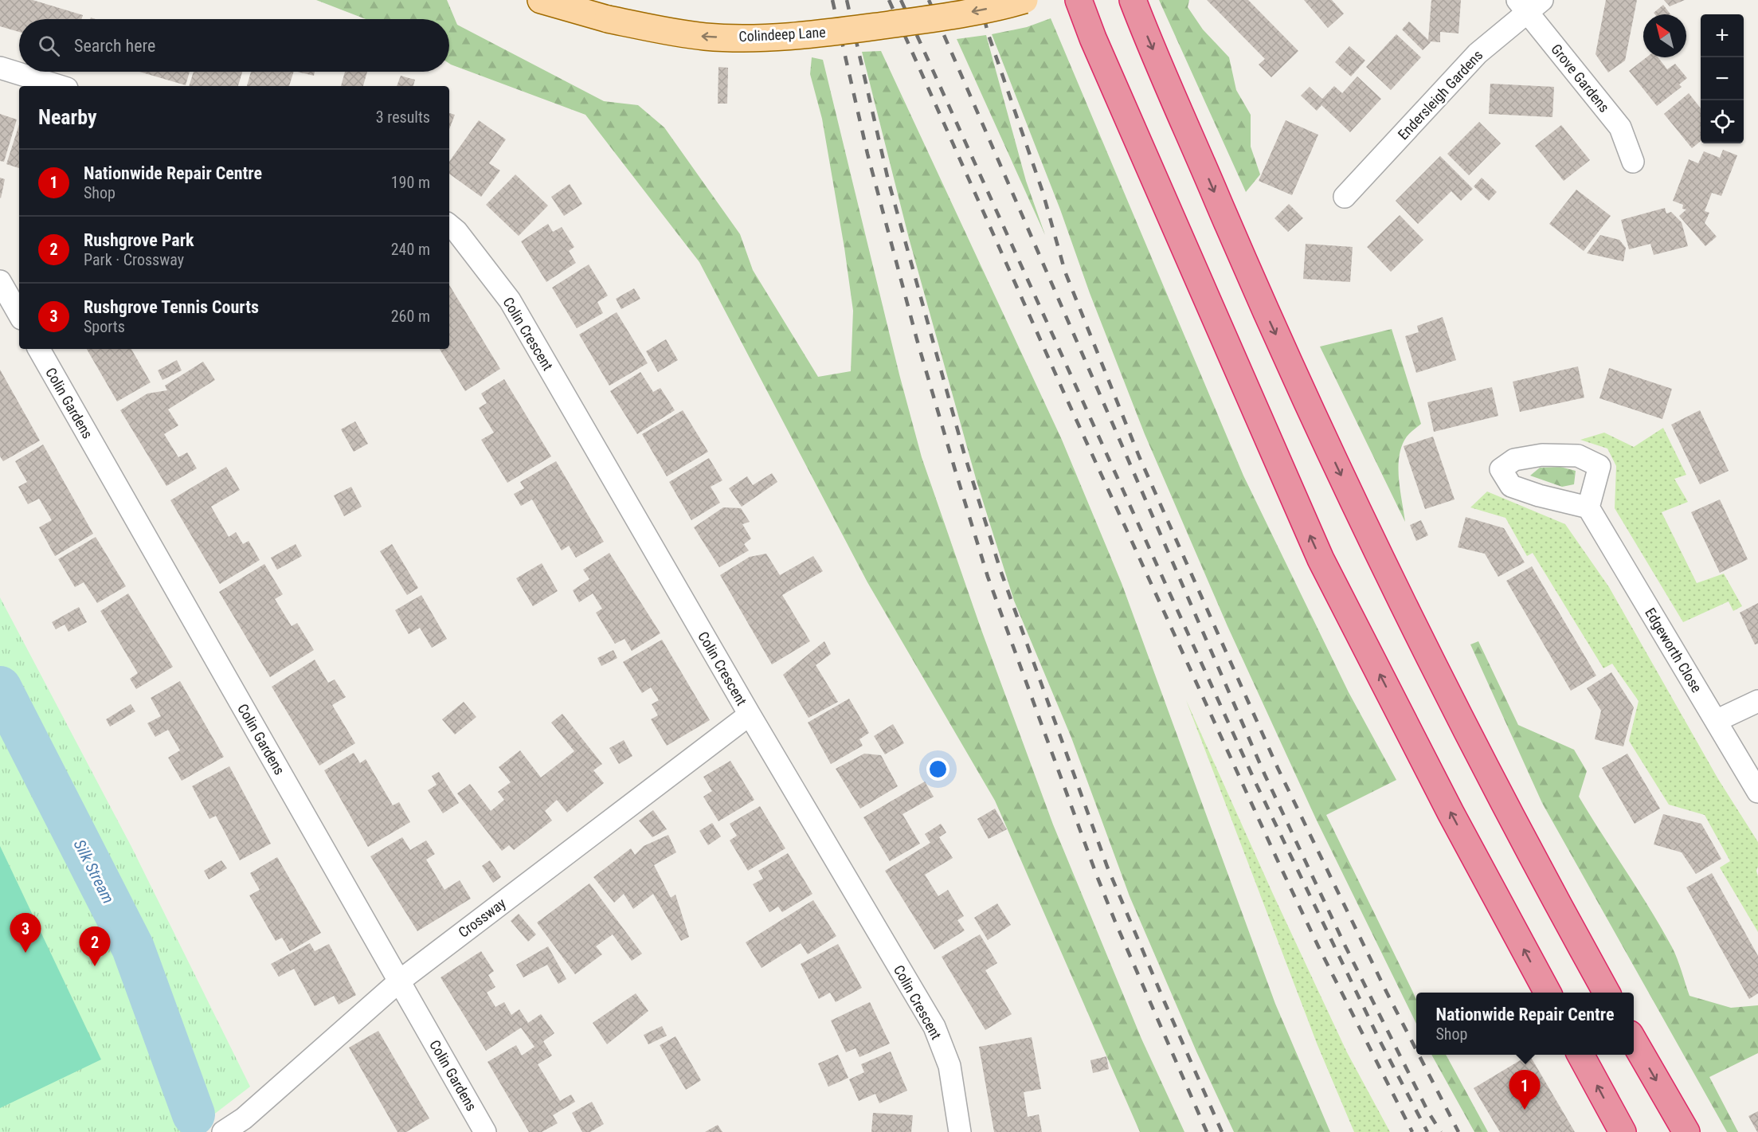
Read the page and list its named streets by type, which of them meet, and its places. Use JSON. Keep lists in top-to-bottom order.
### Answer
{
  "streets": {
    "main road": ["Colindeep Lane"],
    "street": [
      "Grove Gardens",
      "Endersleigh Gardens",
      "Colin Crescent",
      "Colin Gardens",
      "Edgeworth Close",
      "Crossway"
    ]
  },
  "crossings": [
    ["Grove Gardens", "Endersleigh Gardens"],
    ["Colin Crescent", "Crossway"],
    ["Colin Gardens", "Crossway"]
  ],
  "one_way": ["Colindeep Lane"],
  "water": ["Silk Stream"],
  "north": "top left",
  "page": {
    "map_buttons": ["+", "−"],
    "search": "Search here",
    "heading": ["Nearby", "3 results"],
    "list": [
      {
        "mark": "1",
        "name": "Nationwide Repair Centre",
        "note": "Shop",
        "value": "190 m"
      },
      {
        "mark": "2",
        "name": "Rushgrove Park",
        "note": "Park · Crossway",
        "value": "240 m"
      },
      {
        "mark": "3",
        "name": "Rushgrove Tennis Courts",
        "note": "Sports",
        "value": "260 m"
      }
    ],
    "pins": ["3", "2", "1"],
    "popup": ["Nationwide Repair Centre", "Shop"]
  }
}
